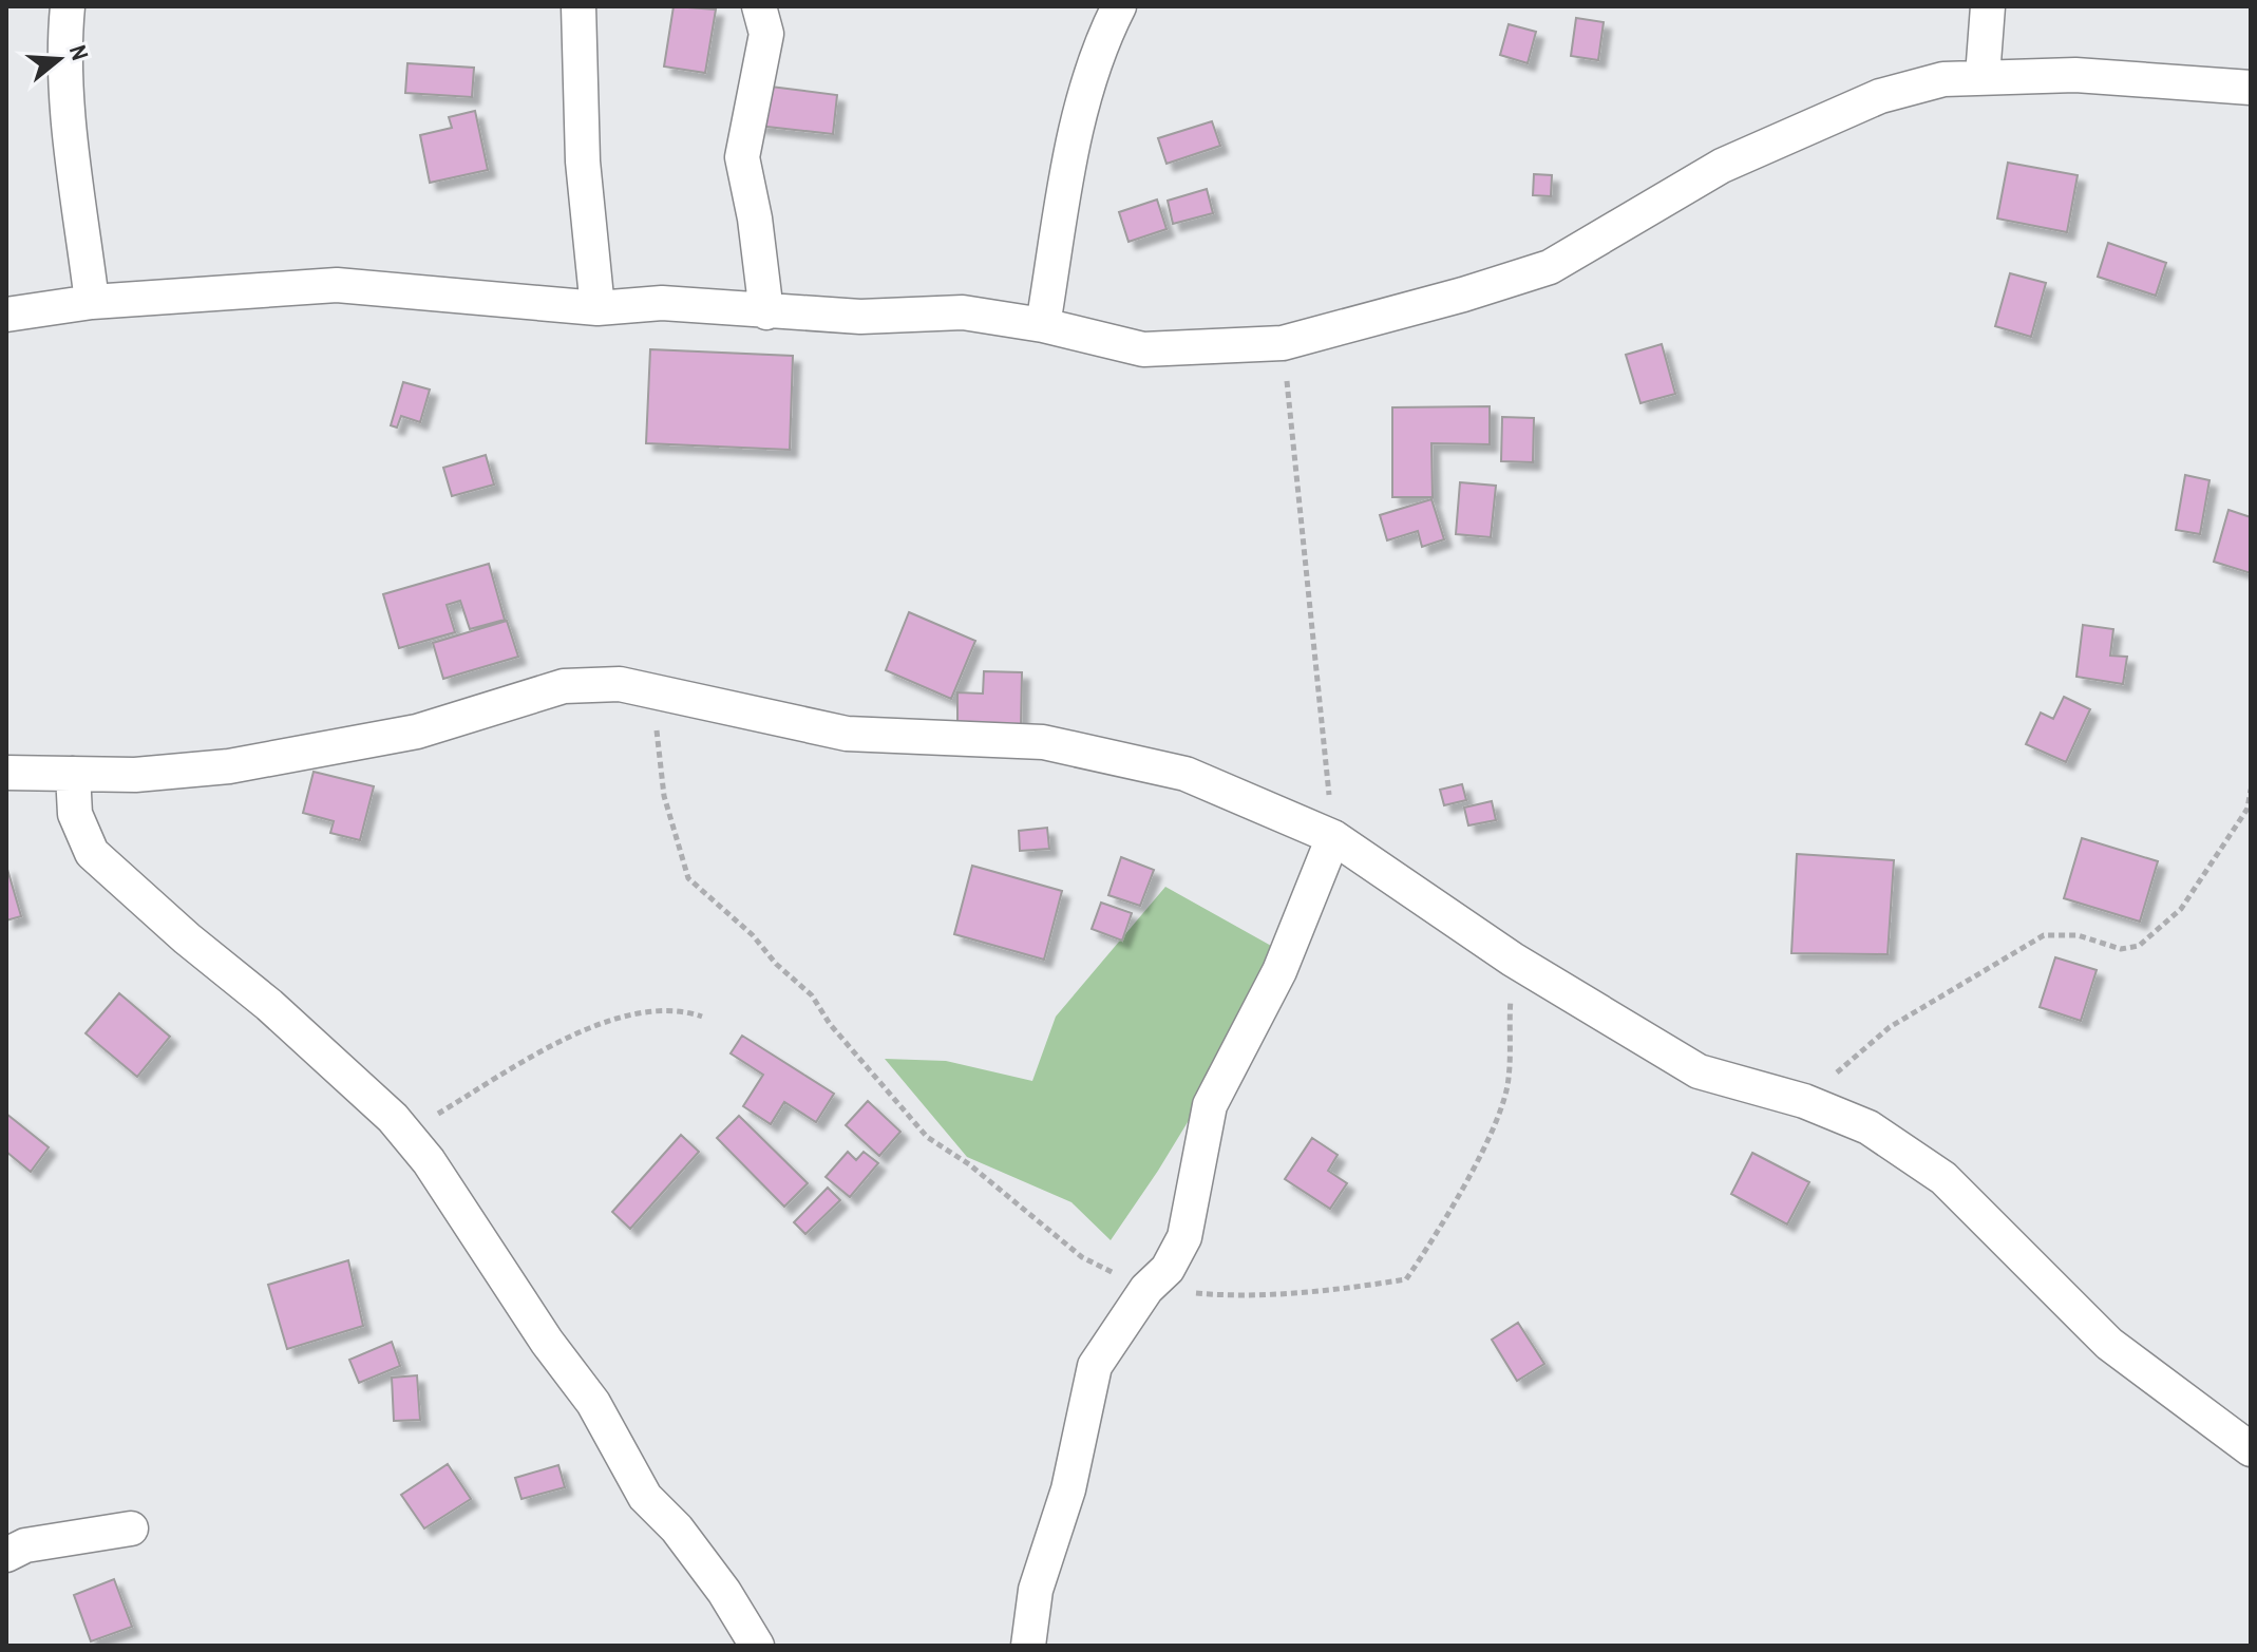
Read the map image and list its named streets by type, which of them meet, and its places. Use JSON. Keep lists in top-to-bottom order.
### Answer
{
  "north": "right"
}
